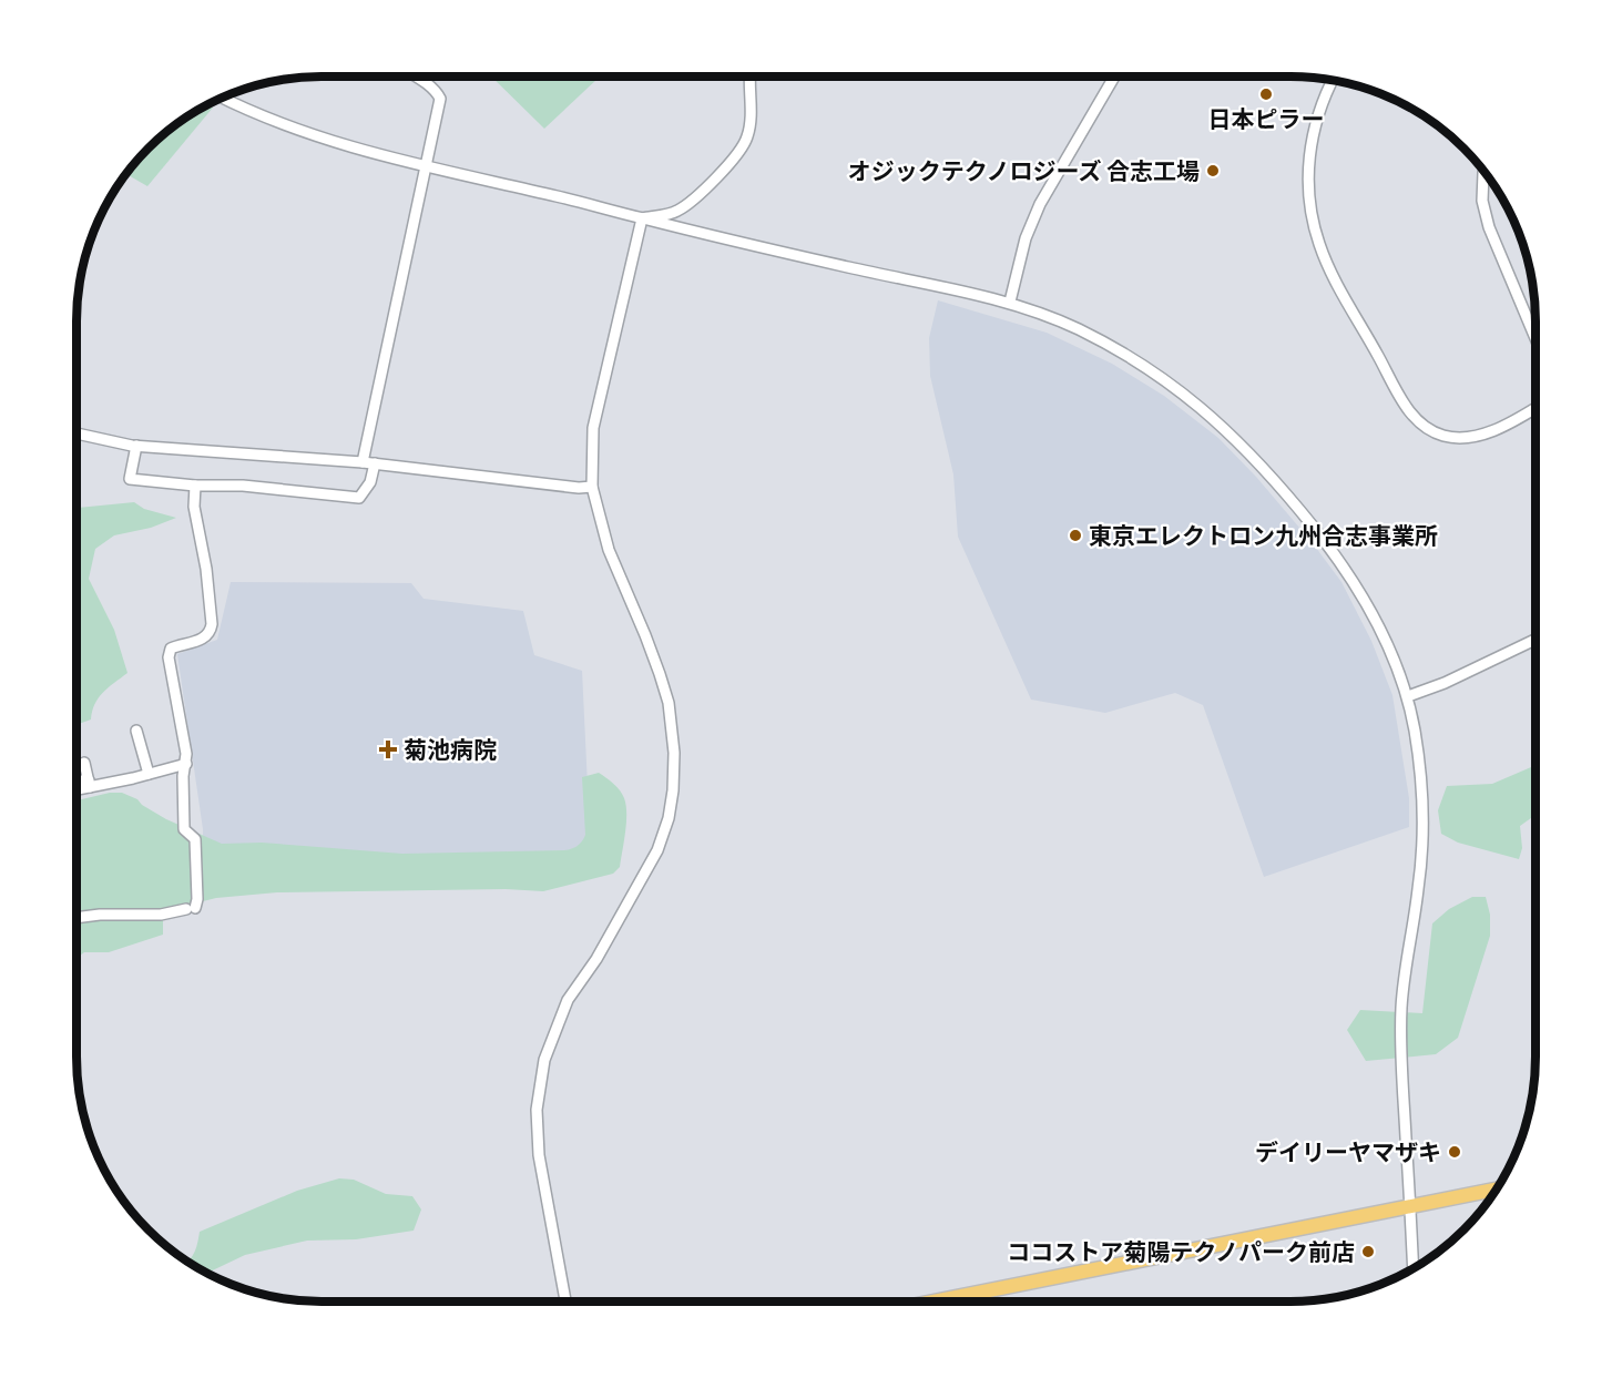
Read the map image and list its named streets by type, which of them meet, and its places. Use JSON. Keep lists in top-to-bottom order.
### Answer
{
  "places": {
    "other": [
      "日本ピラー",
      "オジックテクノロジーズ 合志工場",
      "東京エレクトロン九州合志事業所",
      "デイリーヤマザキ",
      "ココストア菊陽テクノパーク前店"
    ],
    "health": ["菊池病院"]
  }
}
